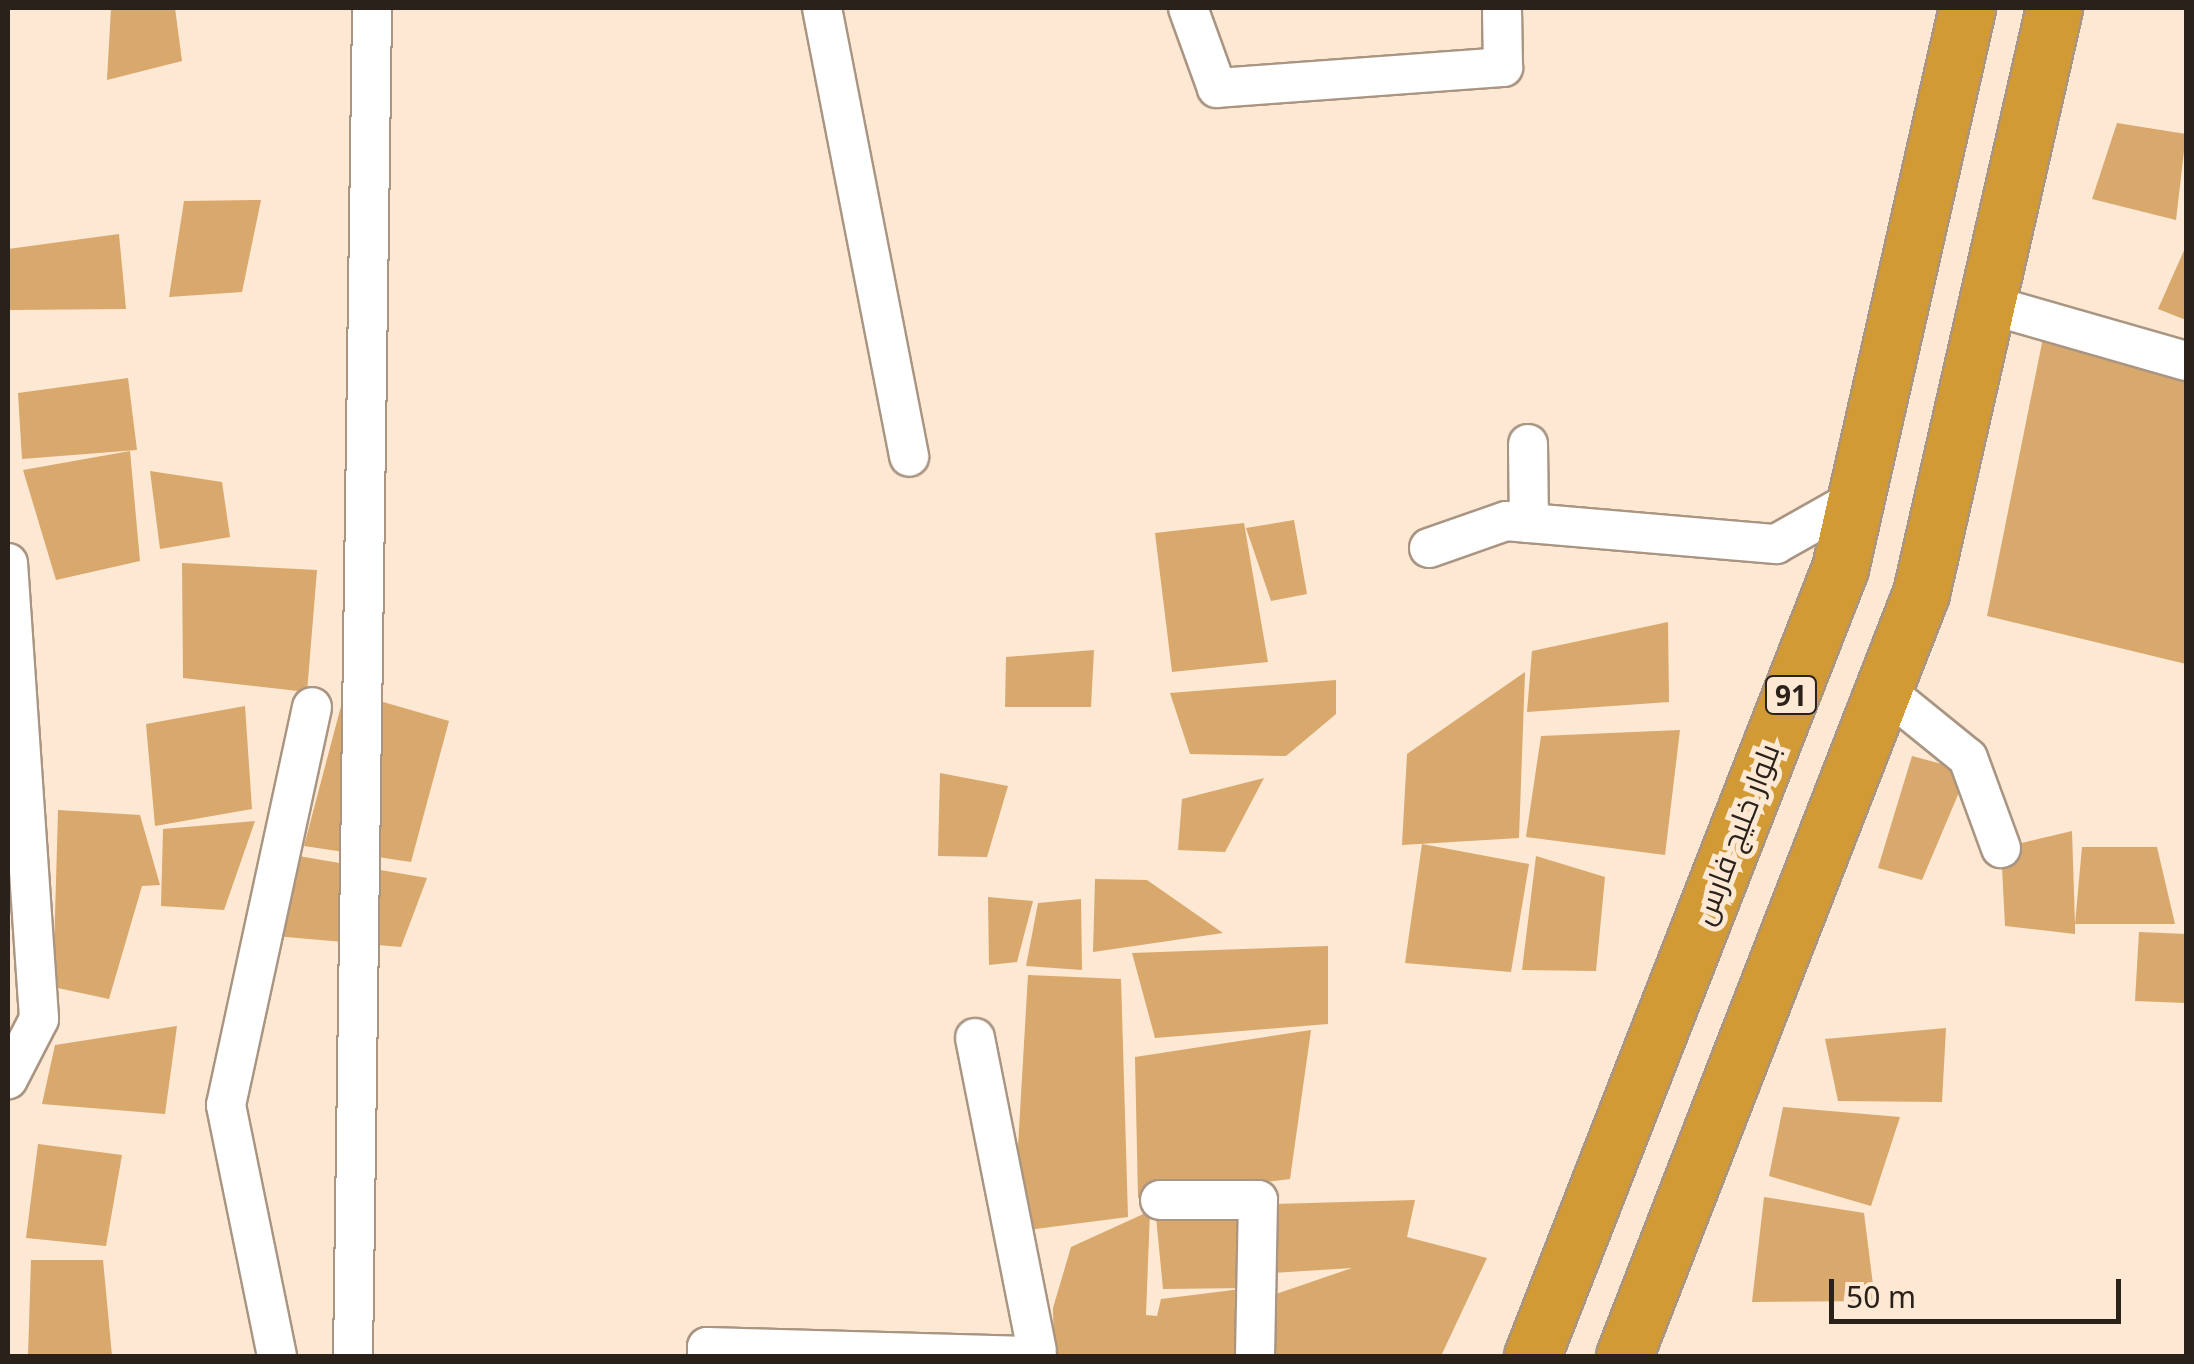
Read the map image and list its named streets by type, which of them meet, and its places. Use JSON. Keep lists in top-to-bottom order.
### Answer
{
  "streets": {
    "highway": ["91", "بلوار خلیج فارس"]
  },
  "scale_bar": "50 m"
}
